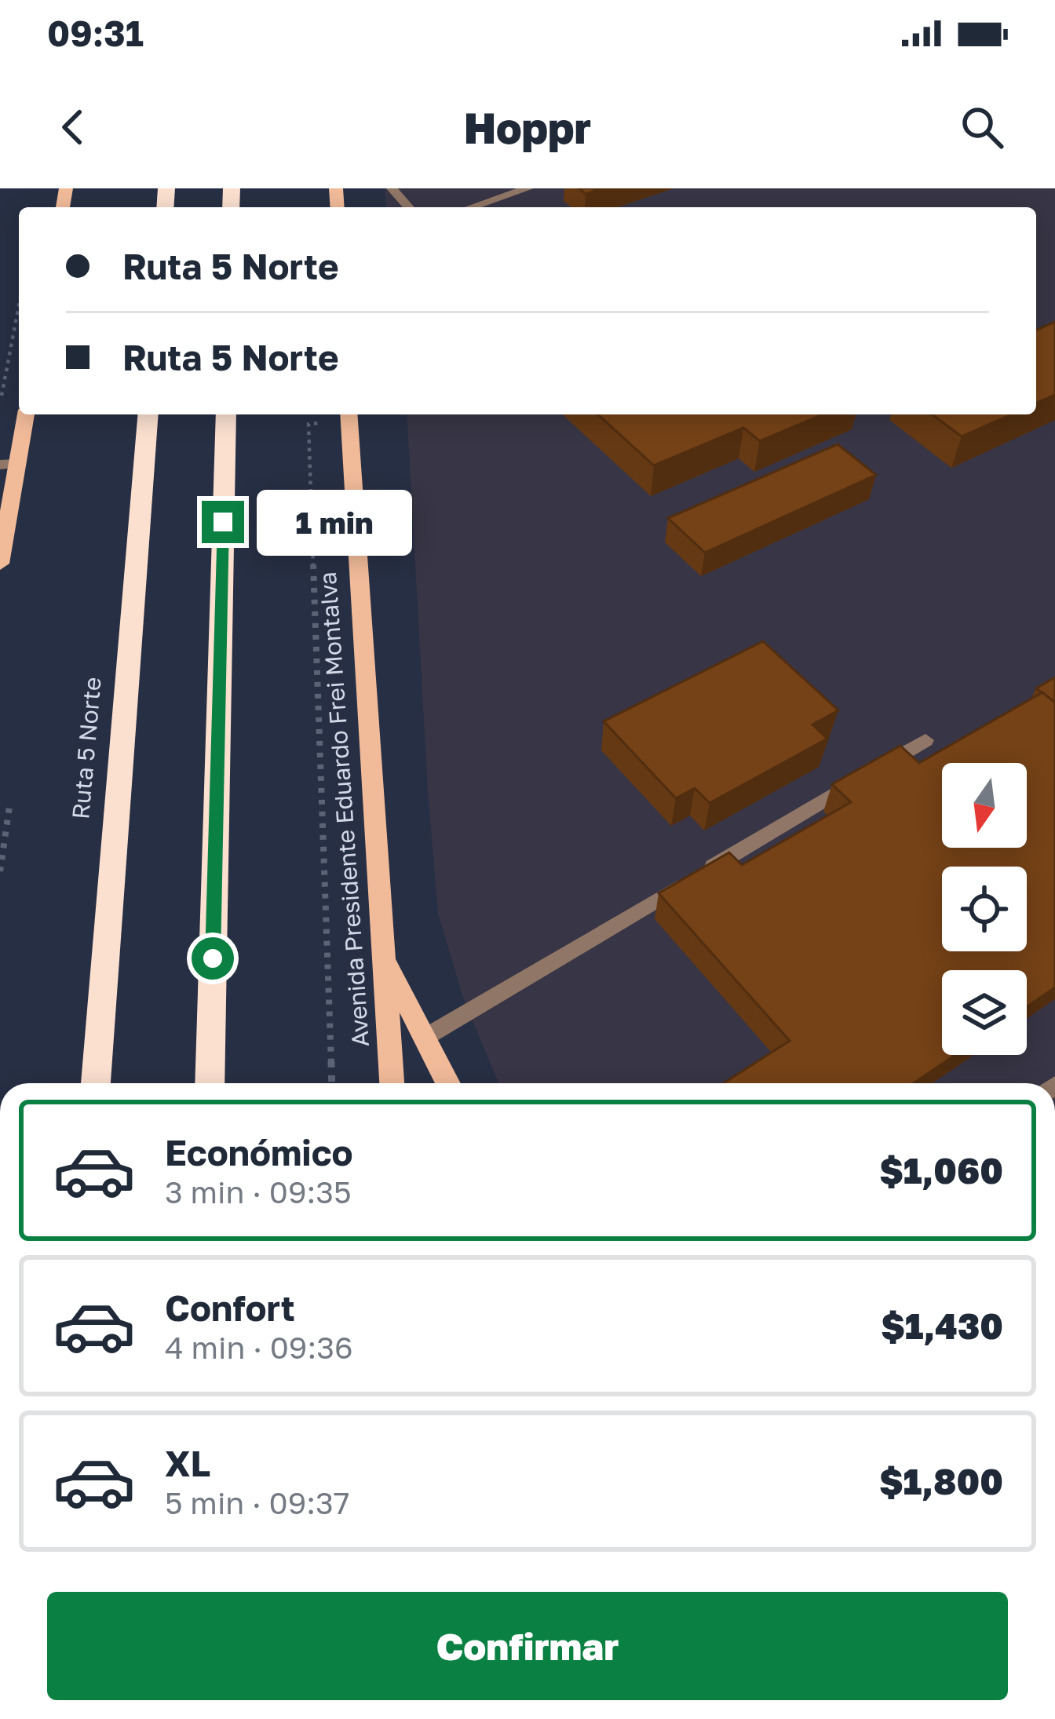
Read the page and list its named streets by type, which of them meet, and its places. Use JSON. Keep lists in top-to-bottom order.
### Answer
{
  "streets": {
    "highway": ["Ruta 5 Norte"],
    "main road": ["Avenida Presidente Eduardo Frei Montalva"]
  },
  "north": "bottom",
  "page": {
    "status": "09:31",
    "header": "Hoppr",
    "banner": ["Ruta 5 Norte", "Ruta 5 Norte"],
    "bubble": "1 min",
    "list": [
      {
        "name": "Económico",
        "note": "3 min · 09:35",
        "value": "$1,060"
      },
      {
        "name": "Confort",
        "note": "4 min · 09:36",
        "value": "$1,430"
      },
      {
        "name": "XL",
        "note": "5 min · 09:37",
        "value": "$1,800"
      }
    ],
    "buttons": "Confirmar"
  }
}
